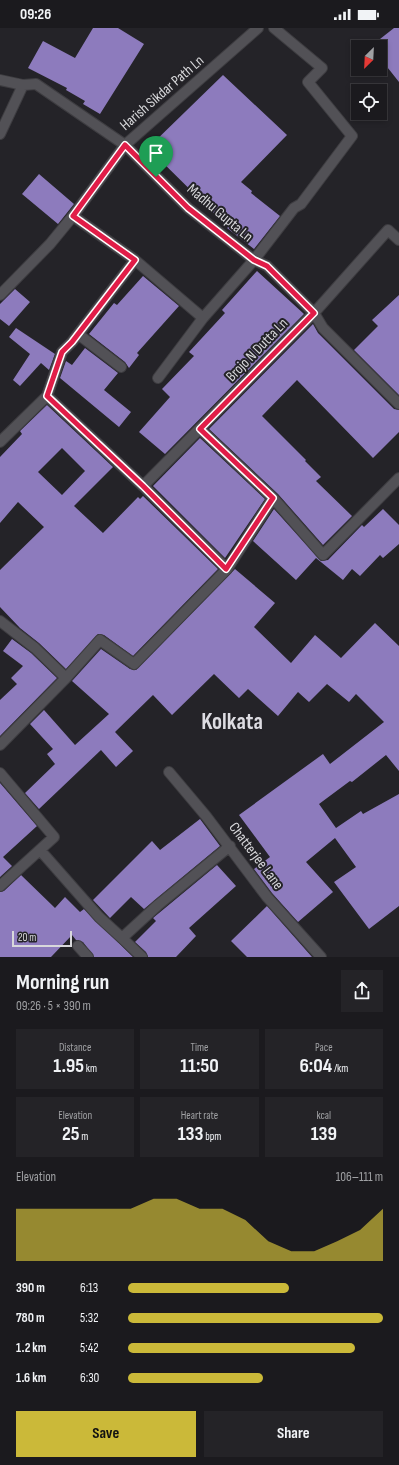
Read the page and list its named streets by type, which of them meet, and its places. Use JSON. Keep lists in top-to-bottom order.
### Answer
{
  "streets": {
    "street": [
      "Harish Sikdar Path Ln",
      "Madhu Gupta Ln",
      "Brojo N Dutta Ln",
      "Chatterjee Lane"
    ]
  },
  "crossings": [
    ["Harish Sikdar Path Ln", "Madhu Gupta Ln"],
    ["Madhu Gupta Ln", "Brojo N Dutta Ln"]
  ],
  "districts": ["Kolkata"],
  "scale_bar": "20 m",
  "north": "bottom left",
  "page": {
    "status": "09:26",
    "scale": "20 m",
    "heading": ["Morning run", "09:26 · 5 × 390 m"],
    "stats": [
      ["Distance", "1.95 km"],
      ["Time", "11:50"],
      ["Pace", "6:04 /km"],
      ["Elevation", "25 m"],
      ["Heart rate", "133 bpm"],
      ["kcal", "139"]
    ],
    "chart": ["Elevation", "106–111 m"],
    "list": [
      {
        "name": "390 m",
        "note": "6:13"
      },
      {
        "name": "780 m",
        "note": "5:32"
      },
      {
        "name": "1.2 km",
        "note": "5:42"
      },
      {
        "name": "1.6 km",
        "note": "6:30"
      }
    ],
    "buttons": ["Save", "Share"]
  }
}
